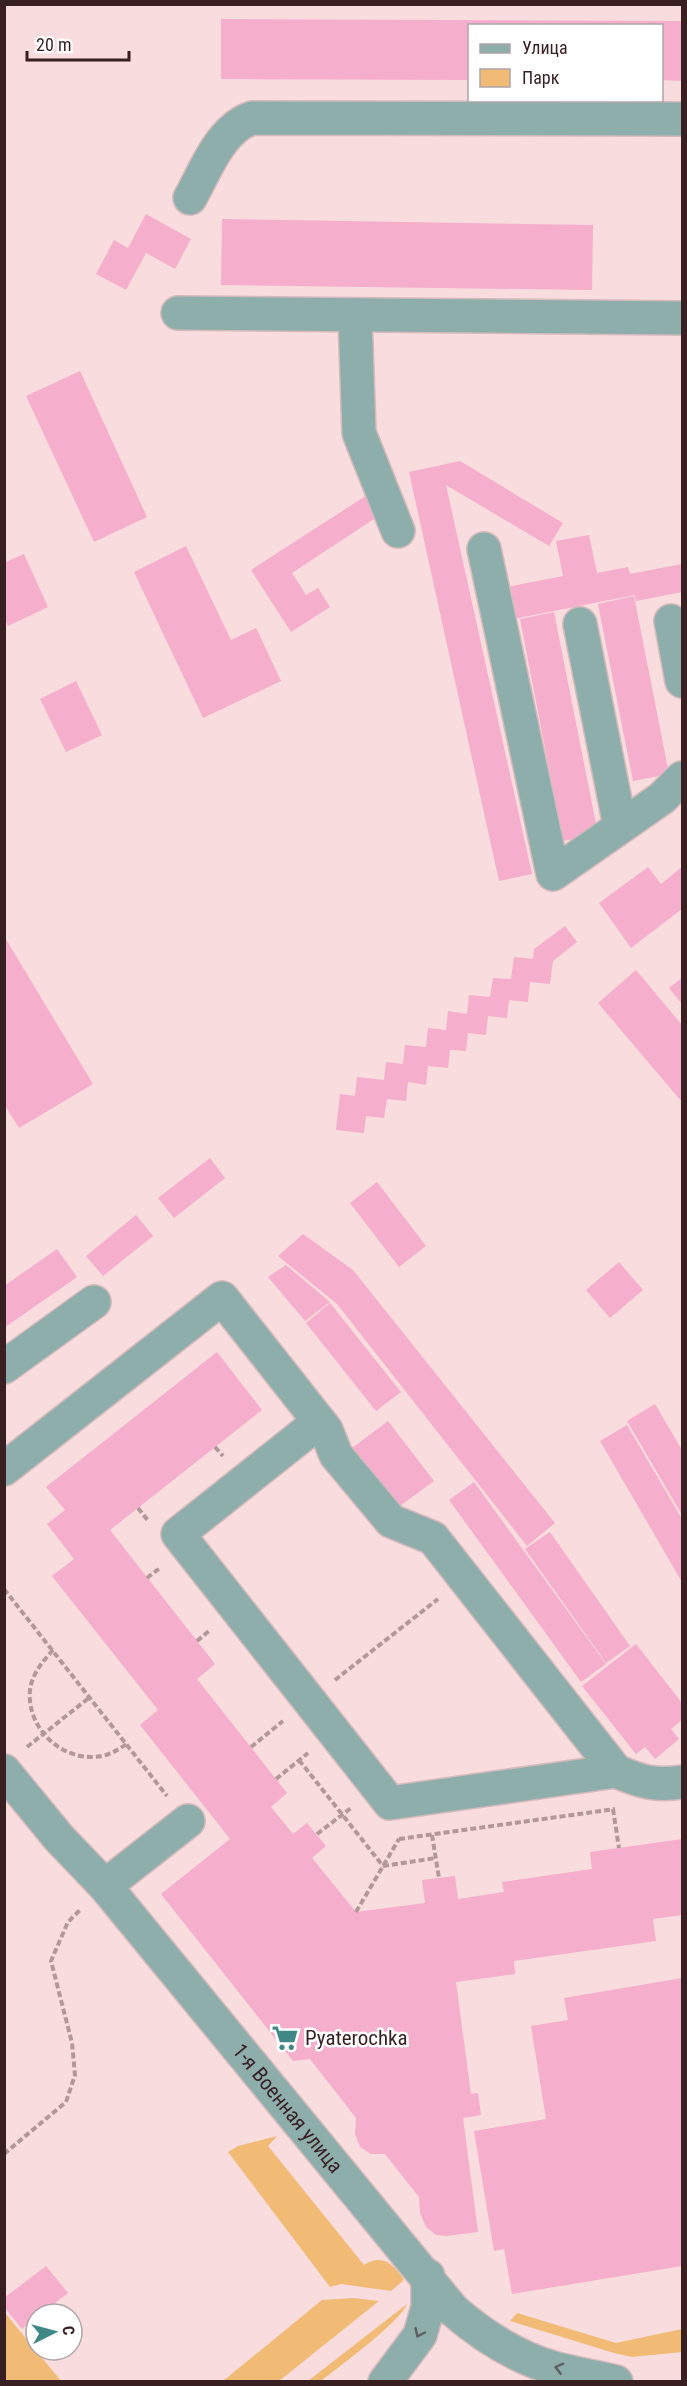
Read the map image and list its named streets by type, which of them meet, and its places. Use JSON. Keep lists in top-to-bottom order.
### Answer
{
  "streets": {
    "street": ["1-я Военная улица"]
  },
  "places": {
    "supermarket": ["Pyaterochka"]
  },
  "legend": ["Улица", "Парк"],
  "scale_bar": "20 m",
  "north": "right"
}
